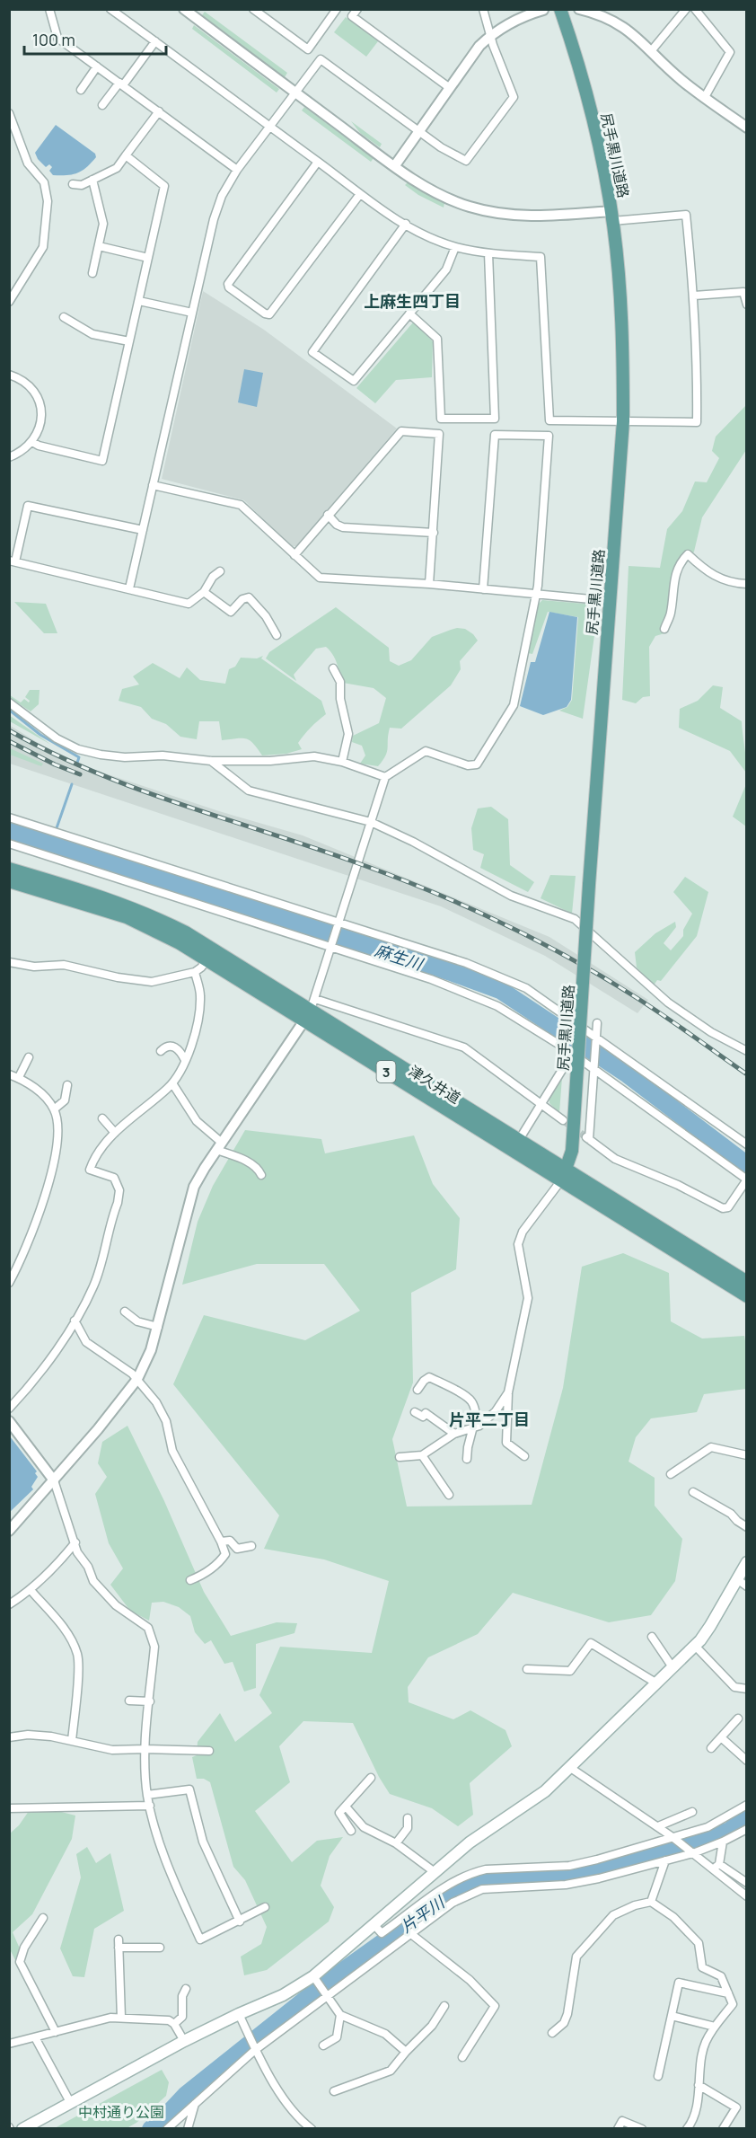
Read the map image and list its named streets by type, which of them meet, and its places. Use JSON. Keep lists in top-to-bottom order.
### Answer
{
  "streets": {
    "main road": ["尻手黒川道路", "3", "津久井道"]
  },
  "crossings": [
    ["尻手黒川道路", "津久井道"]
  ],
  "districts": ["上麻生四丁目", "片平二丁目"],
  "water": ["麻生川", "片平川"],
  "parks": ["中村通り公園"],
  "scale_bar": "100 m"
}
